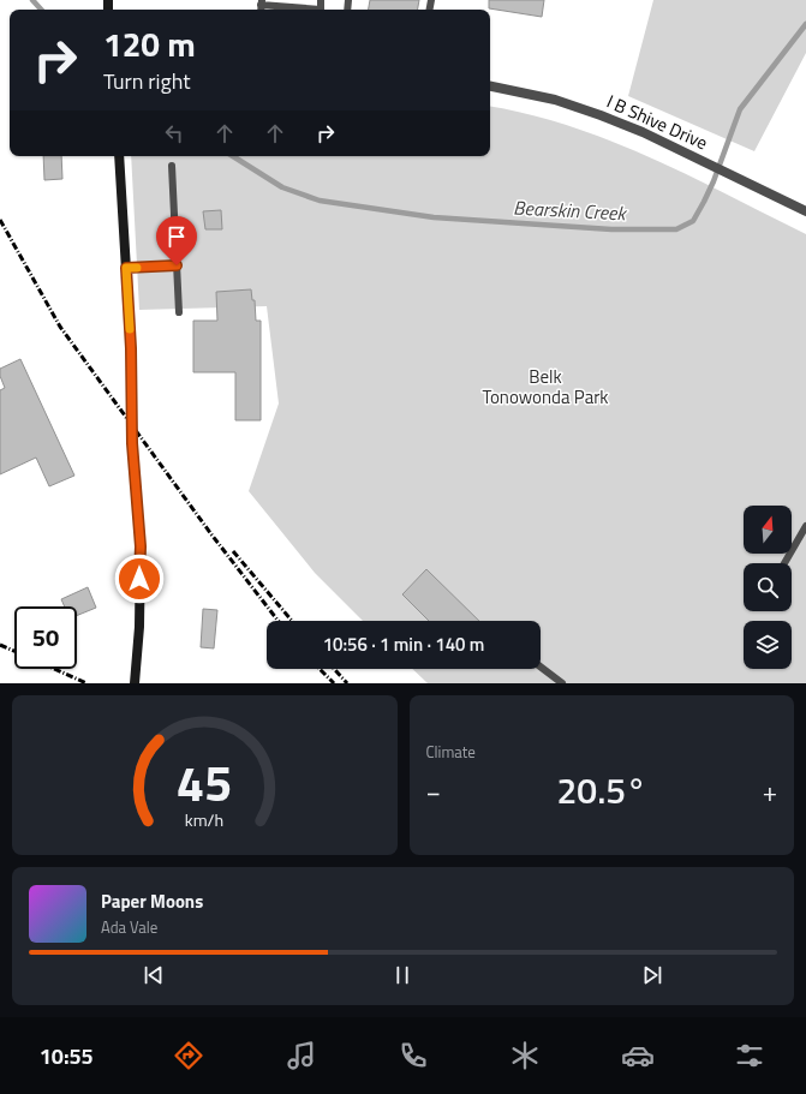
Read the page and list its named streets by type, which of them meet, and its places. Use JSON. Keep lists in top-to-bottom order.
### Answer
{
  "streets": {
    "street": ["I B Shive Drive"]
  },
  "water": ["Bearskin Creek"],
  "parks": ["Belk Tonowonda Park"],
  "north": "top",
  "page": {
    "turn": ["120 m", "Turn right"],
    "limit": "50",
    "trip": "10:56 · 1 min · 140 m",
    "tile": "Climate",
    "heat": ["−", "20.5°", "+"],
    "song": ["Paper Moons", "Ada Vale"],
    "tabs": "10:55",
    "gauge": ["45", "km/h"]
  }
}
